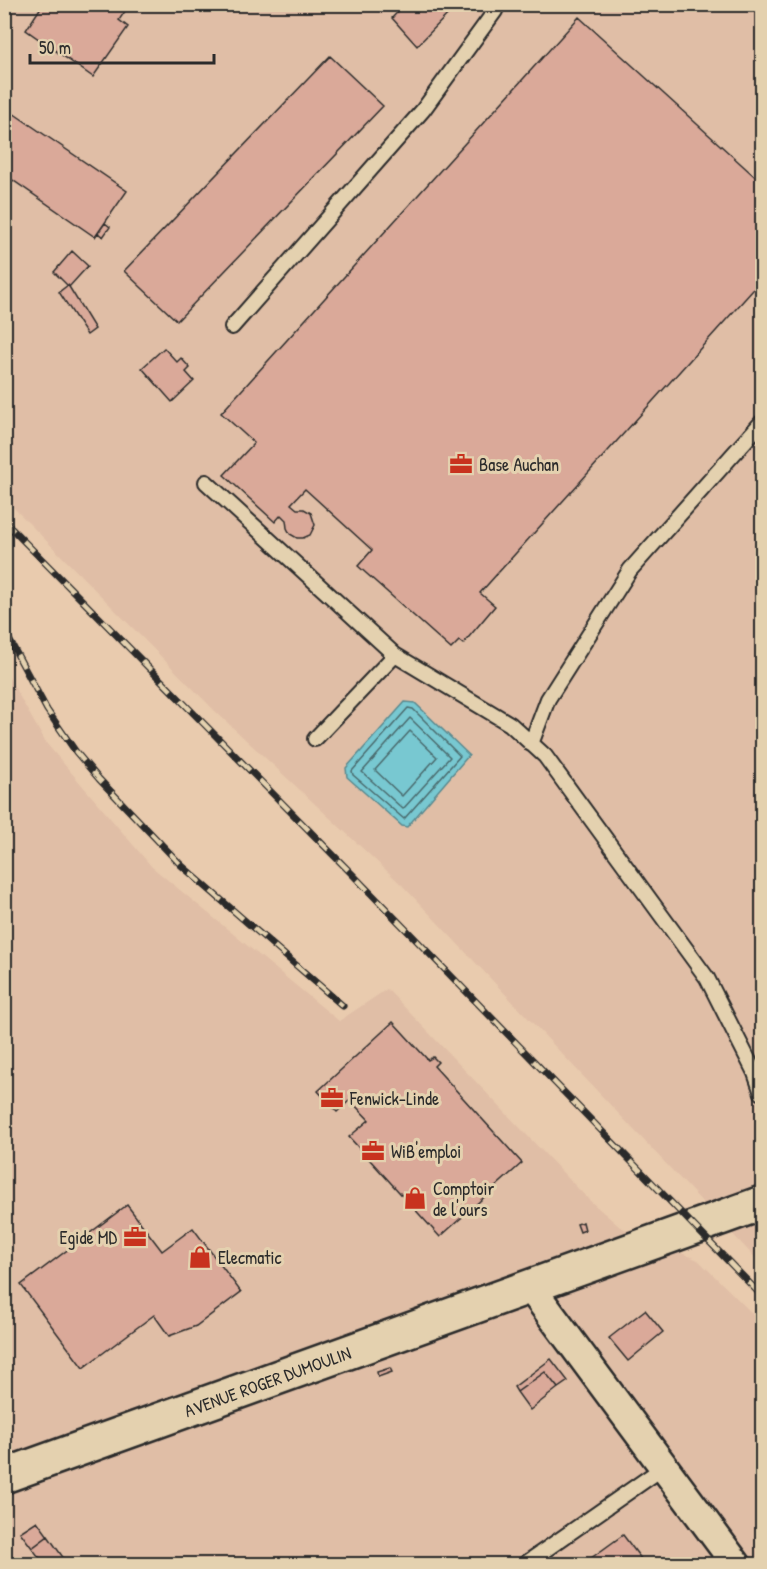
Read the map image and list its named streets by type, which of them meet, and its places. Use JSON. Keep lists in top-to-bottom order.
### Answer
{
  "streets": {
    "main road": ["AVENUE ROGER DUMOULIN"]
  },
  "places": {
    "office": [
      "Base Auchan",
      "Fenwick-Linde",
      "WiB'emploi",
      "Egide MD"
    ],
    "shop": ["Comptoir de l'ours", "Elecmatic"]
  },
  "scale_bar": "50 m"
}
